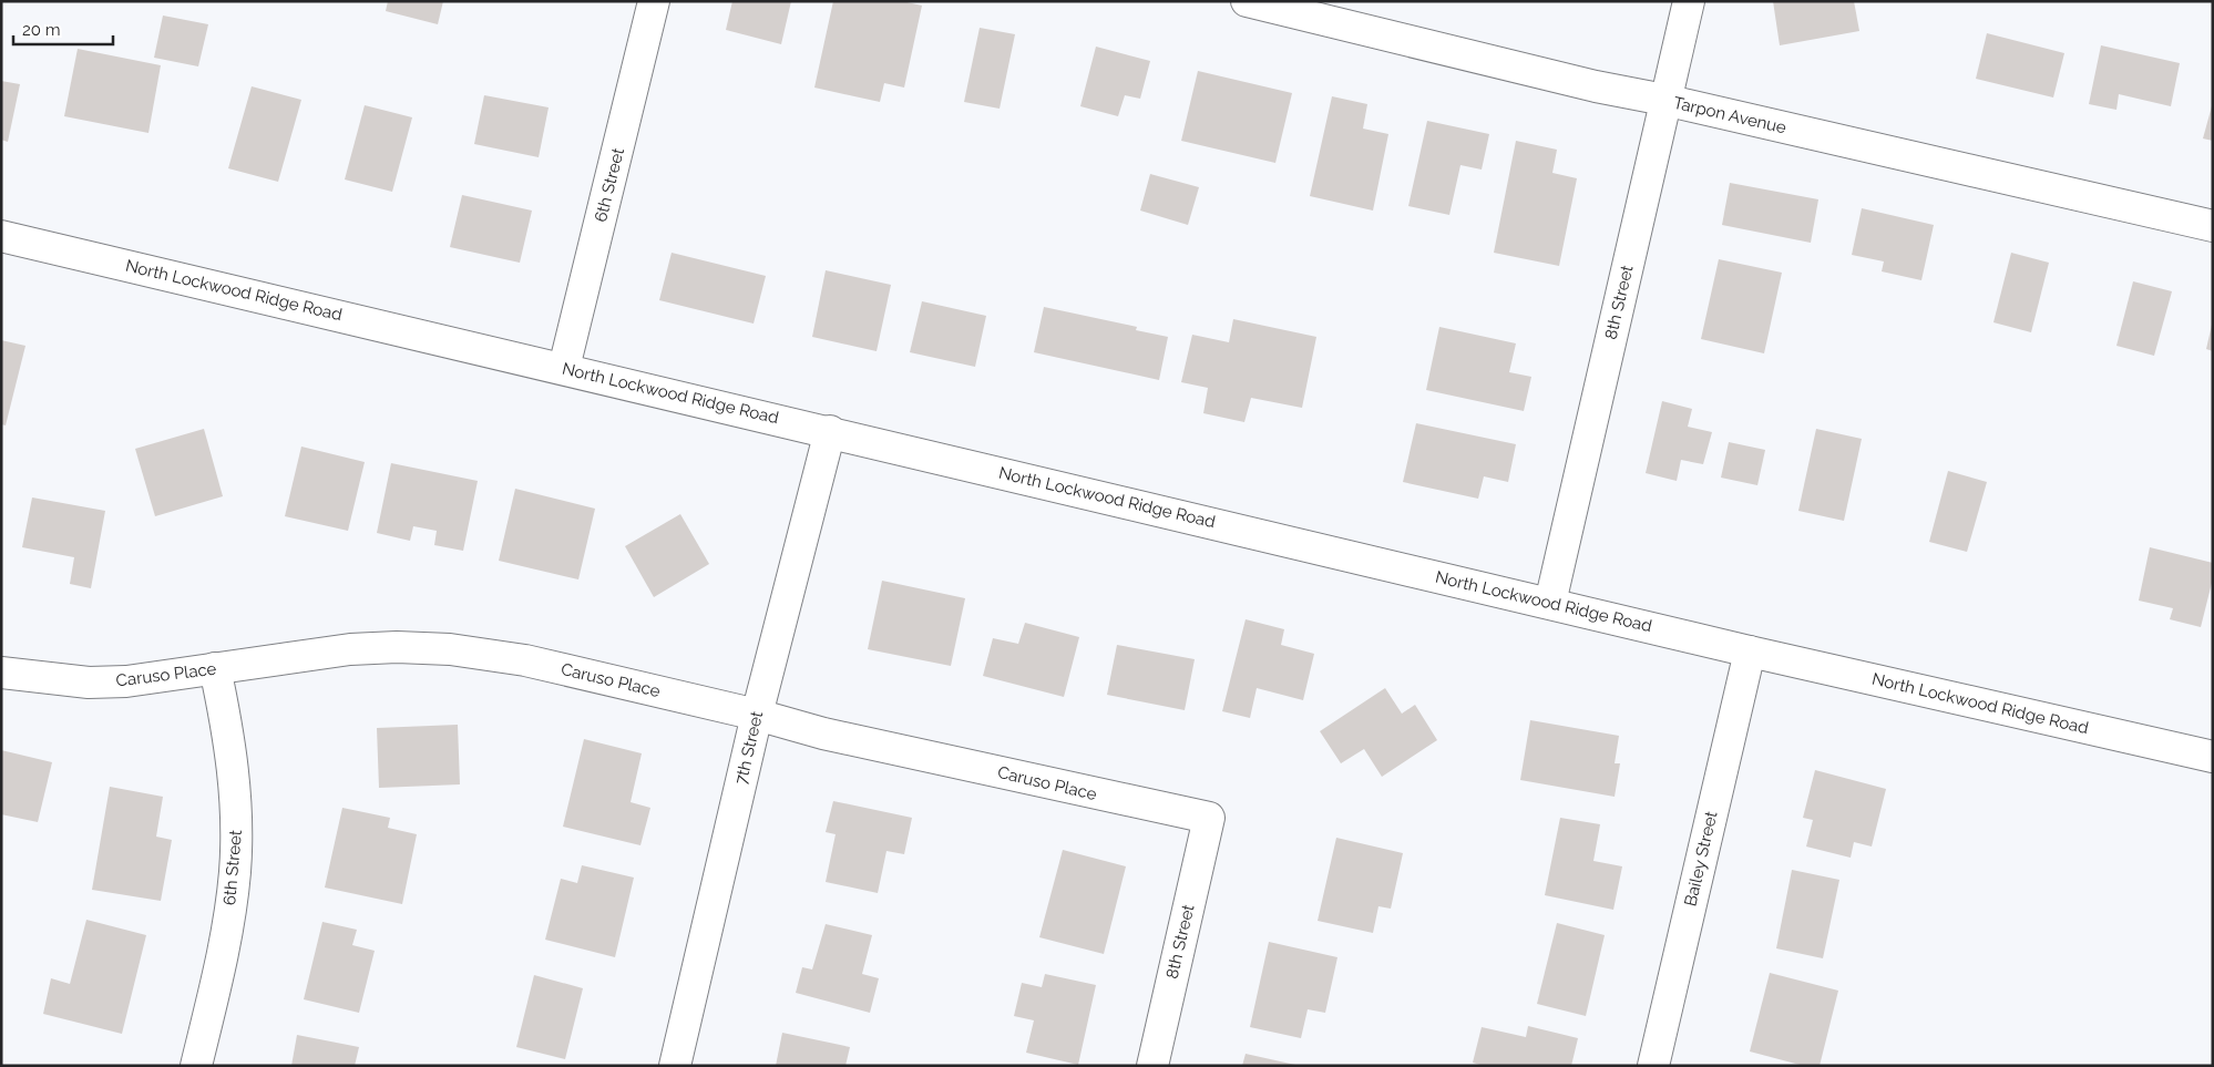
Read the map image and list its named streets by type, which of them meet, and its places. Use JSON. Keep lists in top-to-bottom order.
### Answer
{
  "streets": {
    "street": [
      "Tarpon Avenue",
      "6th Street",
      "North Lockwood Ridge Road",
      "8th Street",
      "Caruso Place",
      "7th Street",
      "Bailey Street"
    ]
  },
  "crossings": [
    ["Tarpon Avenue", "8th Street"],
    ["6th Street", "North Lockwood Ridge Road"],
    ["6th Street", "Caruso Place"],
    ["North Lockwood Ridge Road", "8th Street"],
    ["North Lockwood Ridge Road", "7th Street"],
    ["North Lockwood Ridge Road", "Bailey Street"],
    ["8th Street", "Caruso Place"],
    ["Caruso Place", "7th Street"]
  ],
  "scale_bar": "20 m"
}
